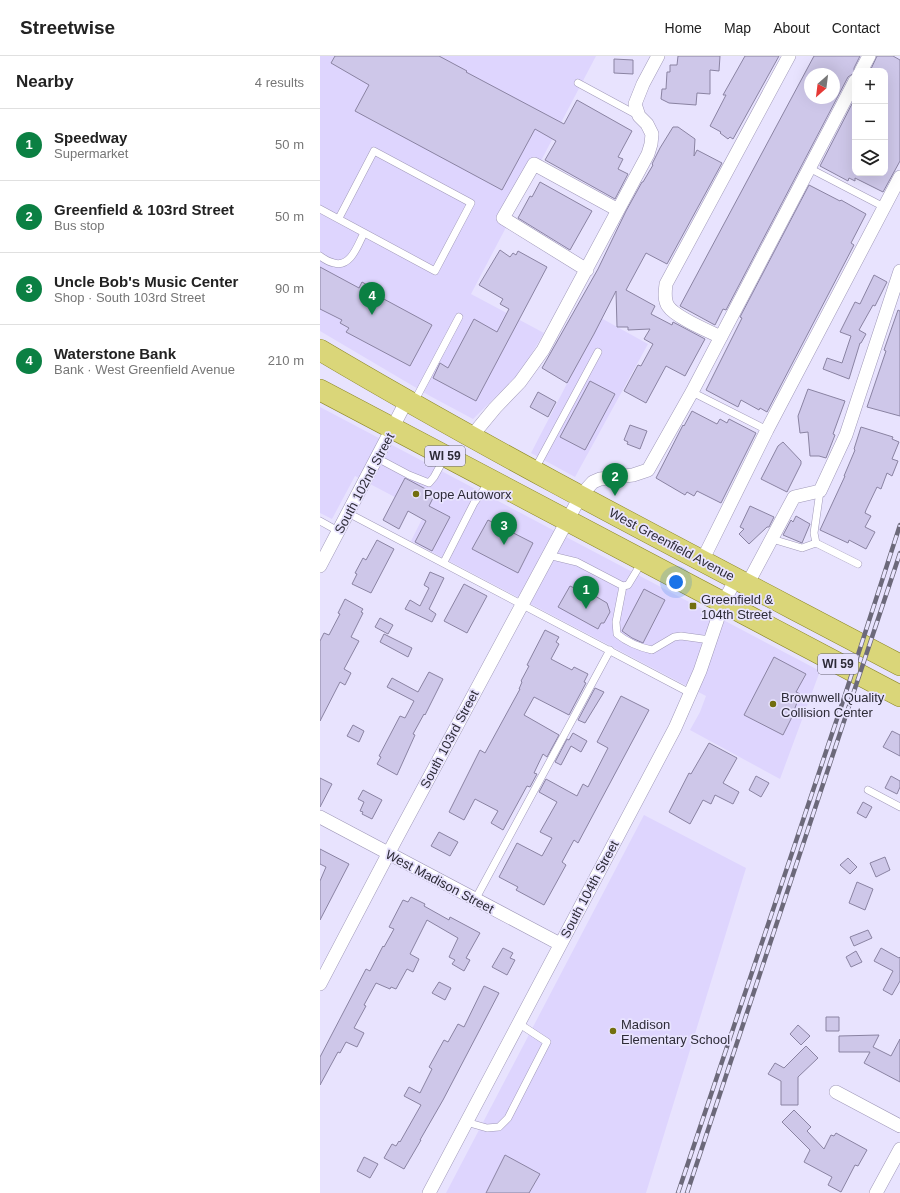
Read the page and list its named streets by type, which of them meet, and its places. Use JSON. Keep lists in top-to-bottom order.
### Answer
{
  "streets": {
    "main road": ["WI 59", "West Greenfield Avenue"],
    "street": [
      "South 102nd Street",
      "South 103rd Street",
      "West Madison Street",
      "South 104th Street"
    ]
  },
  "crossings": [
    ["WI 59", "South 102nd Street"],
    ["WI 59", "South 103rd Street"],
    ["WI 59", "South 104th Street"],
    ["South 102nd Street", "West Greenfield Avenue"],
    ["West Greenfield Avenue", "South 103rd Street"],
    ["West Greenfield Avenue", "South 104th Street"],
    ["South 103rd Street", "West Madison Street"],
    ["West Madison Street", "South 104th Street"]
  ],
  "places": {
    "other": ["Pope Autoworx", "Brownwell Quality Collision Center", "Madison Elementary School"],
    "transit": ["Greenfield & 104th Street"]
  },
  "north": "bottom left",
  "page": {
    "header": "Streetwise",
    "nav": [
      "Home",
      "Map",
      "About",
      "Contact"
    ],
    "heading": ["Nearby", "4 results"],
    "map_buttons": ["+", "−"],
    "list": [
      {
        "mark": "1",
        "name": "Speedway",
        "note": "Supermarket",
        "value": "50 m"
      },
      {
        "mark": "2",
        "name": "Greenfield & 103rd Street",
        "note": "Bus stop",
        "value": "50 m"
      },
      {
        "mark": "3",
        "name": "Uncle Bob's Music Center",
        "note": "Shop · South 103rd Street",
        "value": "90 m"
      },
      {
        "mark": "4",
        "name": "Waterstone Bank",
        "note": "Bank · West Greenfield Avenue",
        "value": "210 m"
      }
    ],
    "pins": [
      "4",
      "2",
      "3",
      "1"
    ]
  }
}
